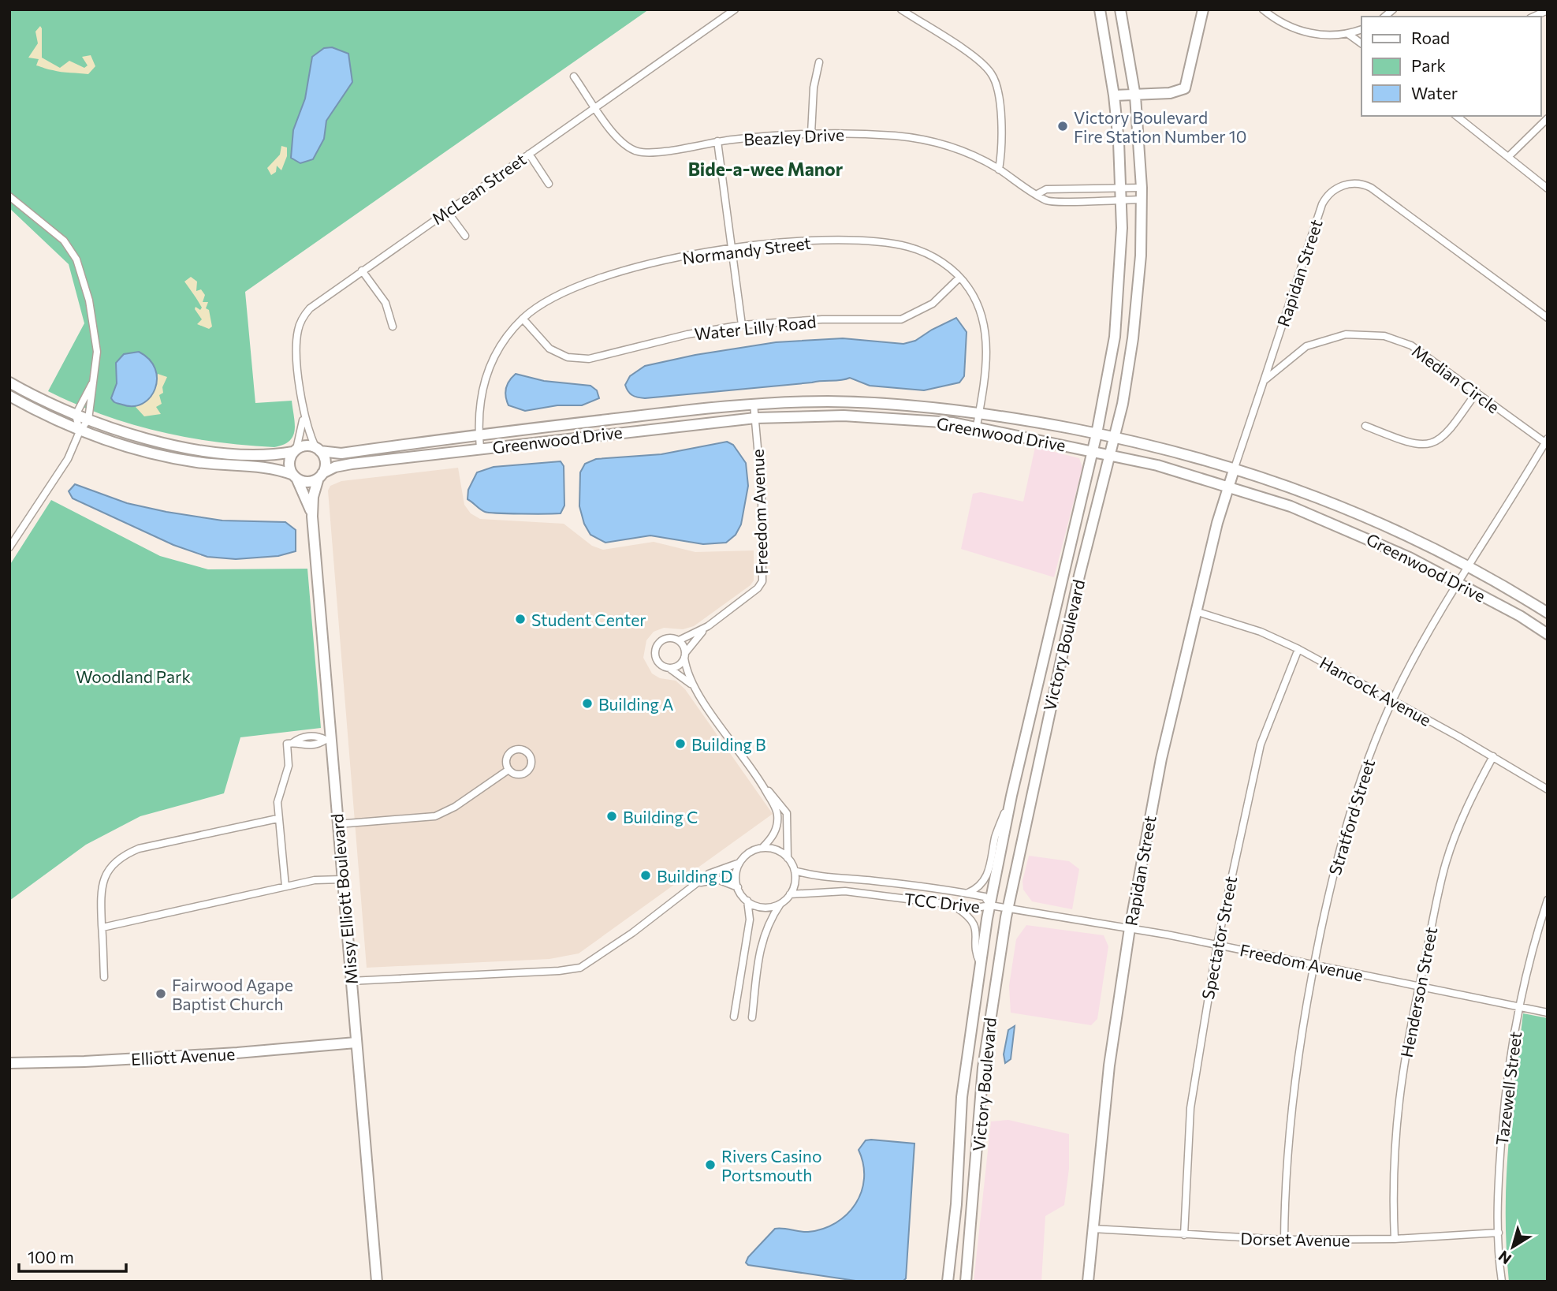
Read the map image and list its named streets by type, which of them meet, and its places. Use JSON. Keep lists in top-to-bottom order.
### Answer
{
  "streets": {
    "street": [
      "Beazley Drive",
      "McLean Street",
      "Normandy Street",
      "Rapidan Street",
      "Water Lilly Road",
      "Median Circle",
      "Greenwood Drive",
      "Freedom Avenue",
      "Victory Boulevard",
      "Hancock Avenue",
      "Stratford Street",
      "Missy Elliott Boulevard",
      "TCC Drive",
      "Spectator Street",
      "Henderson Street",
      "Elliott Avenue",
      "Tazewell Street",
      "Dorset Avenue"
    ]
  },
  "crossings": [
    ["Beazley Drive", "McLean Street"],
    ["Beazley Drive", "Victory Boulevard"],
    ["McLean Street", "Greenwood Drive"],
    ["McLean Street", "Missy Elliott Boulevard"],
    ["Normandy Street", "Water Lilly Road"],
    ["Normandy Street", "Greenwood Drive"],
    ["Rapidan Street", "Median Circle"],
    ["Rapidan Street", "Greenwood Drive"],
    ["Rapidan Street", "Freedom Avenue"],
    ["Rapidan Street", "Hancock Avenue"],
    ["Rapidan Street", "Dorset Avenue"],
    ["Median Circle", "Greenwood Drive"],
    ["Median Circle", "Stratford Street"],
    ["Greenwood Drive", "Freedom Avenue"],
    ["Greenwood Drive", "Victory Boulevard"],
    ["Greenwood Drive", "Stratford Street"],
    ["Greenwood Drive", "Missy Elliott Boulevard"],
    ["Freedom Avenue", "Victory Boulevard"],
    ["Freedom Avenue", "Stratford Street"],
    ["Freedom Avenue", "TCC Drive"],
    ["Freedom Avenue", "Spectator Street"],
    ["Freedom Avenue", "Henderson Street"],
    ["Freedom Avenue", "Tazewell Street"],
    ["Victory Boulevard", "TCC Drive"],
    ["Hancock Avenue", "Stratford Street"],
    ["Hancock Avenue", "Spectator Street"],
    ["Hancock Avenue", "Henderson Street"],
    ["Stratford Street", "Dorset Avenue"],
    ["Missy Elliott Boulevard", "Elliott Avenue"],
    ["Spectator Street", "Dorset Avenue"],
    ["Henderson Street", "Dorset Avenue"],
    ["Tazewell Street", "Dorset Avenue"]
  ],
  "districts": ["Bide-a-wee Manor"],
  "parks": ["Woodland Park"],
  "places": [
    "Victory Boulevard Fire Station Number 10",
    "Student Center",
    "Building A",
    "Building B",
    "Building C",
    "Building D",
    "Fairwood Agape Baptist Church",
    "Rivers Casino Portsmouth"
  ],
  "legend": ["Road", "Park", "Water"],
  "scale_bar": "100 m",
  "north": "bottom left"
}
